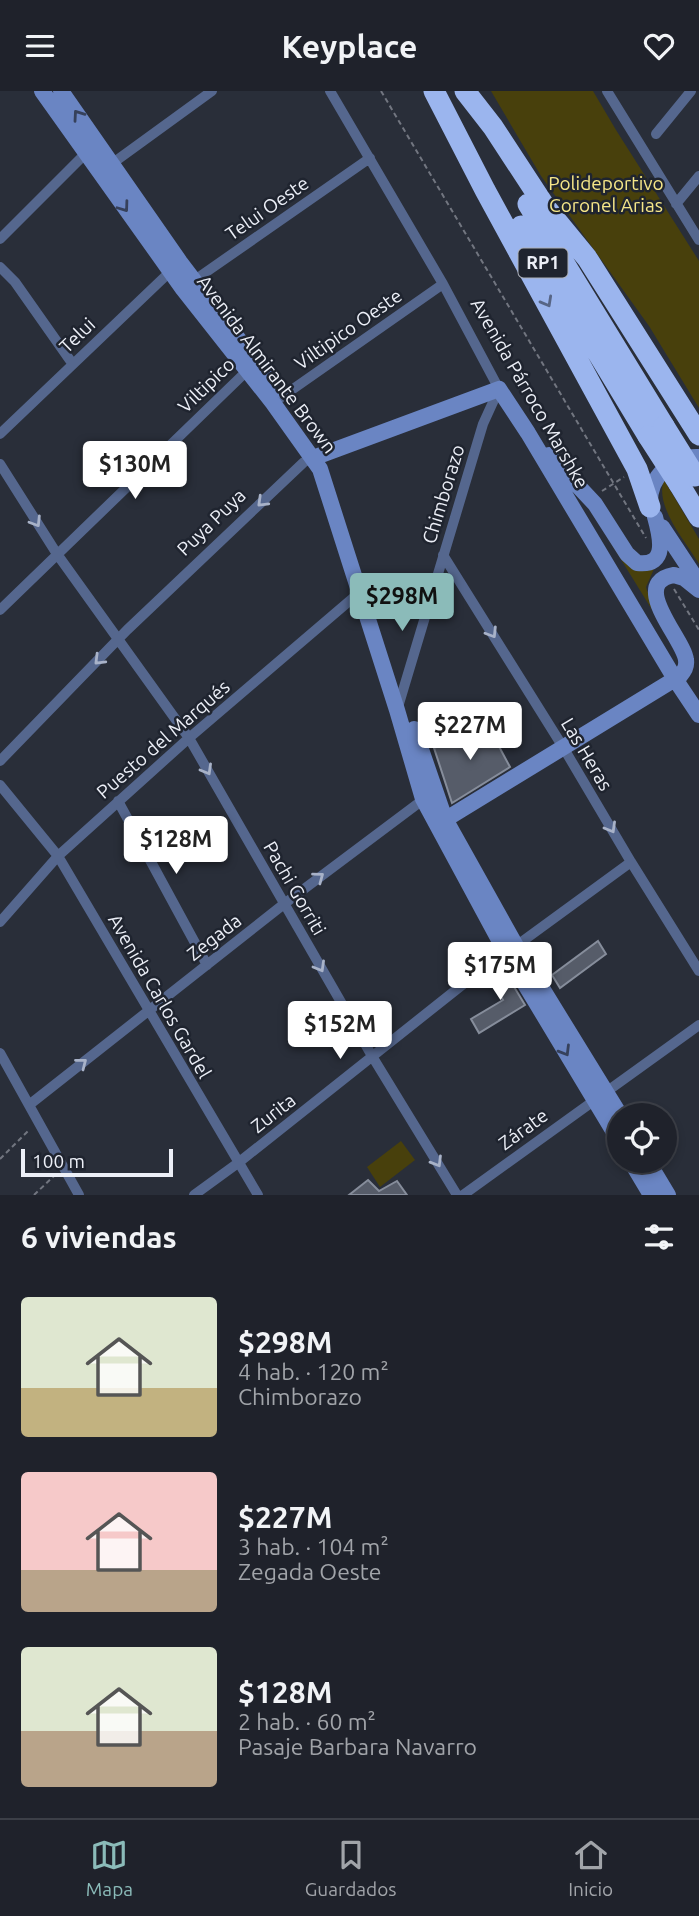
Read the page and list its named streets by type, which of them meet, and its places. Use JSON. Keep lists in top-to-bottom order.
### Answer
{
  "streets": {
    "highway": ["RP1"],
    "main road": ["Avenida Almirante Brown", "Avenida Párroco Marshke", "Puya Puya"],
    "street": [
      "Telui Oeste",
      "Viltipico Oeste",
      "Telui",
      "Viltipico",
      "Chimborazo",
      "Puesto del Marqués",
      "Las Heras",
      "Pachi Gorriti",
      "Zegada",
      "Avenida Carlos Gardel",
      "Zurita",
      "Zárate"
    ]
  },
  "crossings": [
    ["Telui Oeste", "Avenida Almirante Brown"],
    ["Telui Oeste", "Avenida Párroco Marshke"],
    ["Viltipico Oeste", "Avenida Almirante Brown"],
    ["Viltipico Oeste", "Avenida Párroco Marshke"],
    ["Telui", "Avenida Almirante Brown"],
    ["Avenida Almirante Brown", "Viltipico"],
    ["Avenida Almirante Brown", "Chimborazo"],
    ["Avenida Almirante Brown", "Puya Puya"],
    ["Avenida Almirante Brown", "Puesto del Marqués"],
    ["Avenida Almirante Brown", "Zegada"],
    ["Avenida Almirante Brown", "Zurita"],
    ["Avenida Almirante Brown", "Zárate"],
    ["Viltipico", "Pachi Gorriti"],
    ["Avenida Párroco Marshke", "Chimborazo"],
    ["Avenida Párroco Marshke", "Puya Puya"],
    ["Chimborazo", "Puya Puya"],
    ["Chimborazo", "Las Heras"],
    ["Puya Puya", "Pachi Gorriti"],
    ["Puesto del Marqués", "Pachi Gorriti"],
    ["Puesto del Marqués", "Avenida Carlos Gardel"],
    ["Las Heras", "Zurita"],
    ["Pachi Gorriti", "Zegada"],
    ["Pachi Gorriti", "Zurita"],
    ["Pachi Gorriti", "Zárate"],
    ["Zegada", "Avenida Carlos Gardel"],
    ["Avenida Carlos Gardel", "Zurita"]
  ],
  "one_way": [
    "Puya Puya",
    "Las Heras",
    "Pachi Gorriti",
    "Zegada"
  ],
  "parks": ["Polideportivo Coronel Arias"],
  "scale_bar": "100 m",
  "page": {
    "header": "Keyplace",
    "price": [
      "$130M",
      "$298M",
      "$227M",
      "$128M",
      "$175M",
      "$152M"
    ],
    "scale": "100 m",
    "heading": "6 viviendas",
    "list": [
      {
        "name": "$298M",
        "note": "4 hab. · 120 m² · Chimborazo"
      },
      {
        "name": "$227M",
        "note": "3 hab. · 104 m² · Zegada Oeste"
      },
      {
        "name": "$128M",
        "note": "2 hab. · 60 m² · Pasaje Barbara Navarro"
      }
    ],
    "tabs": ["Mapa", "Guardados", "Inicio"]
  }
}
